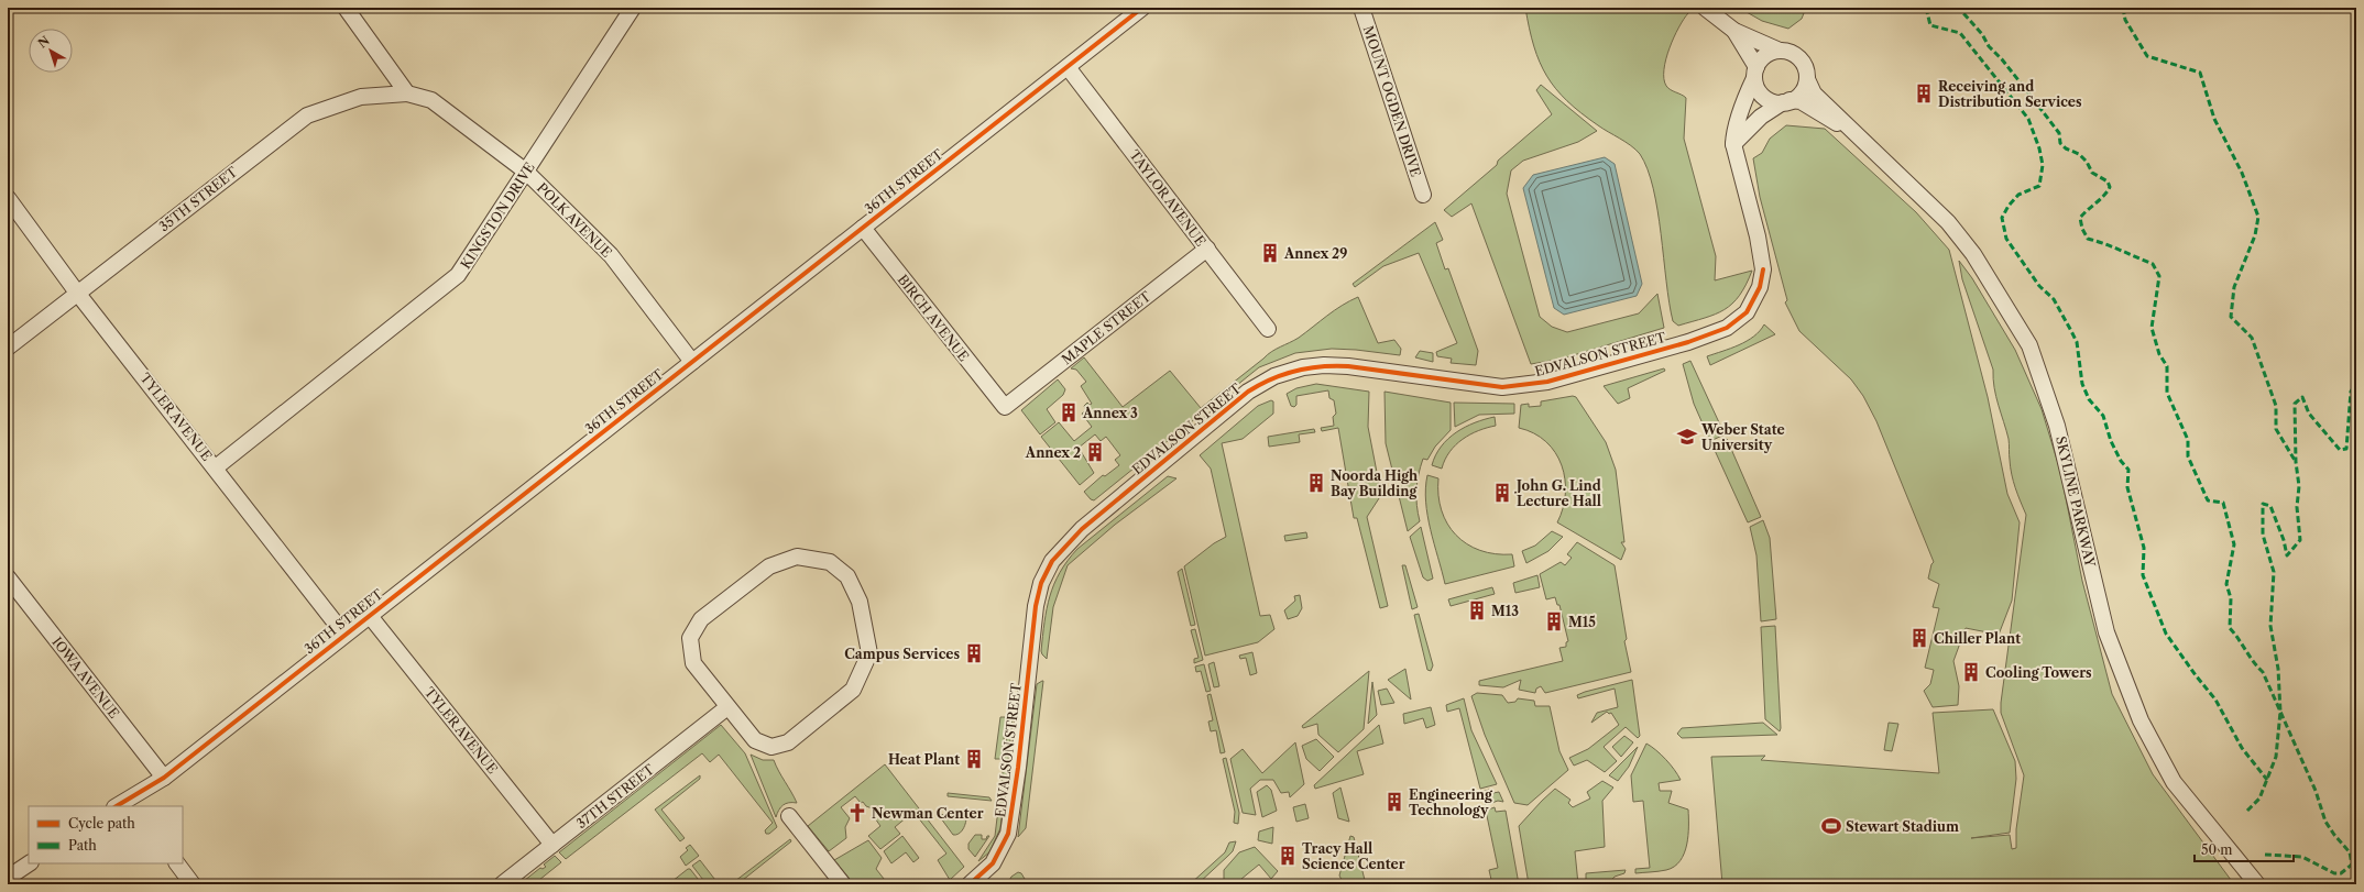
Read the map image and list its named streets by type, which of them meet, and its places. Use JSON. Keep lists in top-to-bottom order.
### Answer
{
  "streets": {
    "street": [
      "MOUNT OGDEN DRIVE",
      "36TH STREET",
      "TAYLOR AVENUE",
      "35TH STREET",
      "KINGSTON DRIVE",
      "POLK AVENUE",
      "BIRCH AVENUE",
      "MAPLE STREET",
      "EDVALSON STREET",
      "TYLER AVENUE",
      "SKYLINE PARKWAY",
      "IOWA AVENUE",
      "37TH STREET"
    ]
  },
  "crossings": [
    ["36TH STREET", "TAYLOR AVENUE"],
    ["36TH STREET", "POLK AVENUE"],
    ["36TH STREET", "BIRCH AVENUE"],
    ["36TH STREET", "TYLER AVENUE"],
    ["36TH STREET", "IOWA AVENUE"],
    ["TAYLOR AVENUE", "MAPLE STREET"],
    ["35TH STREET", "POLK AVENUE"],
    ["35TH STREET", "TYLER AVENUE"],
    ["KINGSTON DRIVE", "POLK AVENUE"],
    ["KINGSTON DRIVE", "TYLER AVENUE"],
    ["BIRCH AVENUE", "MAPLE STREET"],
    ["EDVALSON STREET", "SKYLINE PARKWAY"],
    ["TYLER AVENUE", "37TH STREET"]
  ],
  "places": {
    "building": [
      "Receiving and Distribution Services",
      "Annex 29",
      "Annex 3",
      "Annex 2",
      "Noorda High Bay Building",
      "John G. Lind Lecture Hall",
      "M13",
      "M15",
      "Chiller Plant",
      "Campus Services",
      "Cooling Towers",
      "Heat Plant",
      "Engineering Technology",
      "Tracy Hall Science Center"
    ],
    "school or university": ["Weber State University"],
    "church": ["Newman Center"],
    "sports": ["Stewart Stadium"]
  },
  "legend": ["Cycle path", "Path"],
  "scale_bar": "50 m",
  "north": "top left"
}
